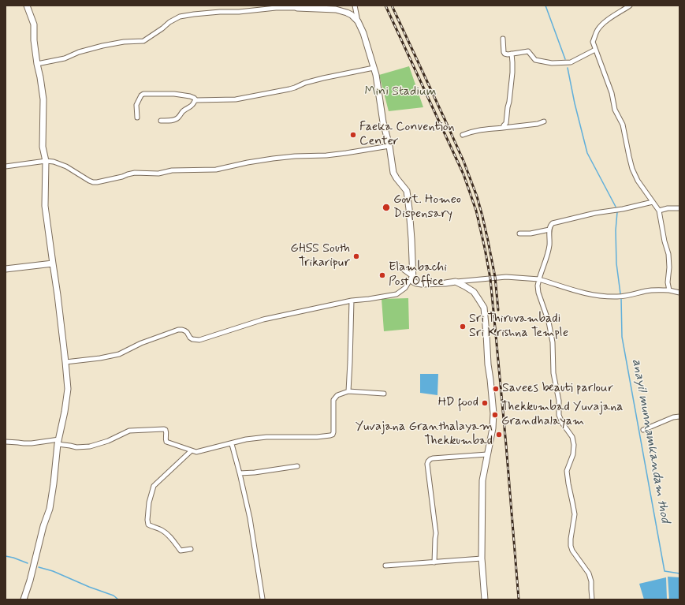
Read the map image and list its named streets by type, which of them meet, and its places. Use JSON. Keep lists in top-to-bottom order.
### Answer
{
  "water": ["anayil munnamkandam thod"],
  "parks": ["Mini Stadium"],
  "places": [
    "Faeka Convention Center",
    "Govt. Homeo Dispensary",
    "GHSS South Trikaripur",
    "Elambachi Post Office",
    "Sri Thiruvambadi Sri Krishna Temple",
    "Savees beauti parlour",
    "HD food",
    "Thekkumbad Yuvajana Grandhalayam",
    "Yuvajana Granthalayam Thekkumbad"
  ]
}
